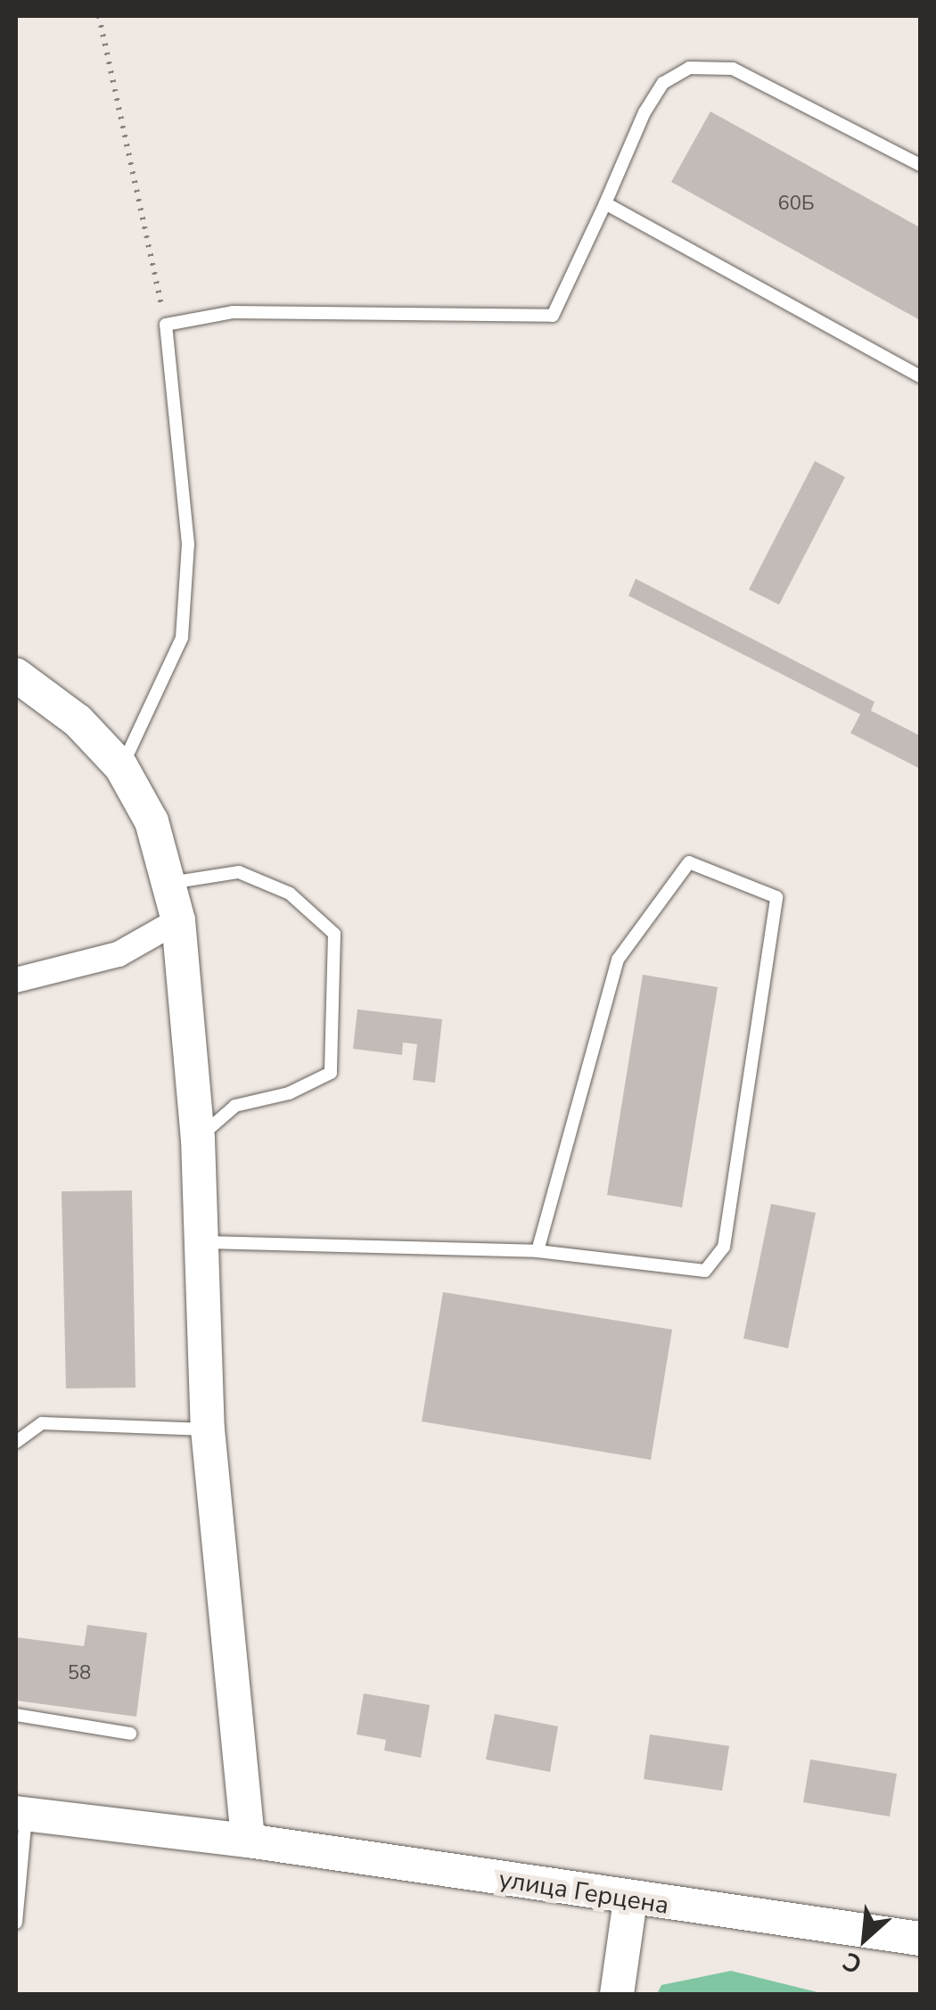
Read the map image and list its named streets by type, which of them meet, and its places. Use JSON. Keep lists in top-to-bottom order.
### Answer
{
  "streets": {
    "main road": ["улица Герцена"]
  },
  "house_numbers": ["60Б", "58"],
  "north": "bottom left"
}
